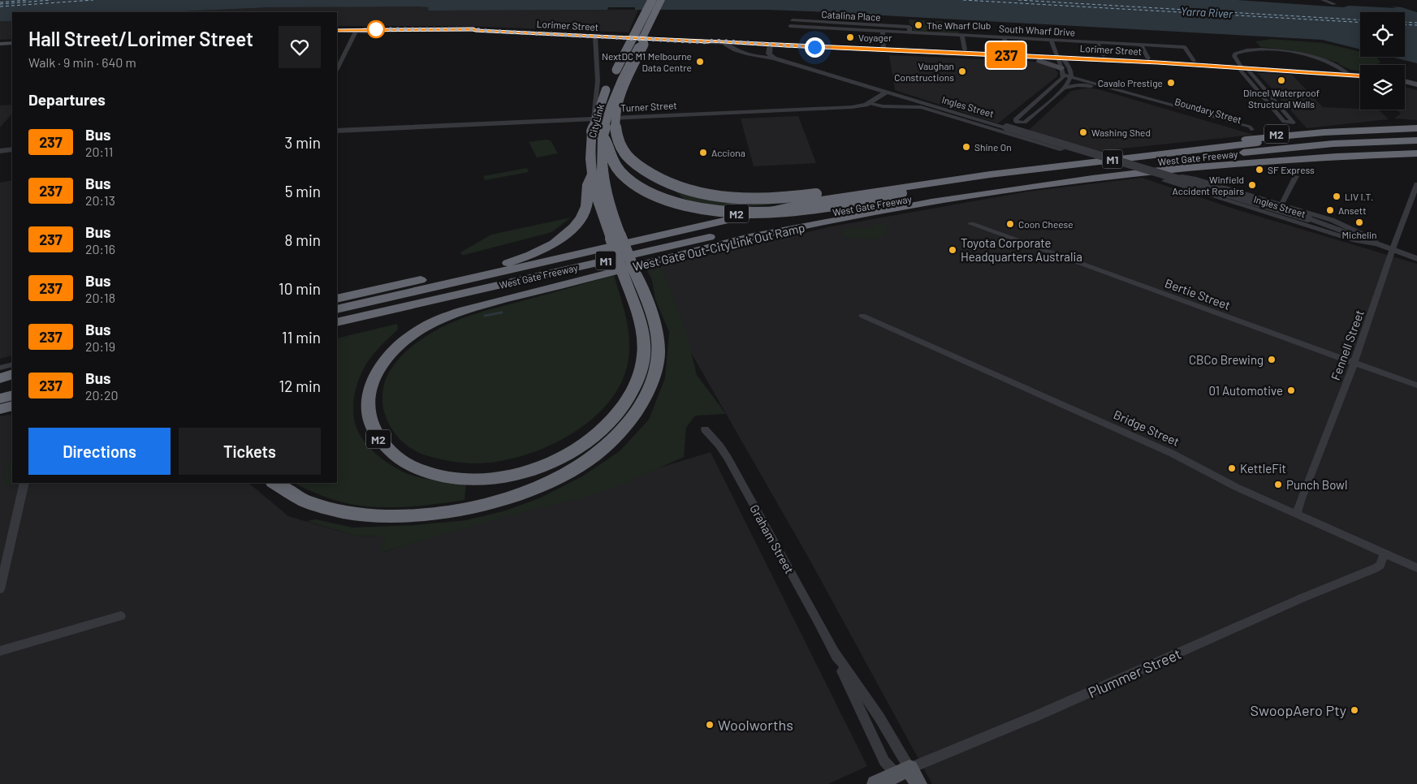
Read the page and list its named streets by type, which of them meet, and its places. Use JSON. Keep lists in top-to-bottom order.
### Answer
{
  "streets": {
    "highway": [
      "CityLink",
      "M2",
      "West Gate Freeway",
      "M1",
      "West Gate Out-CityLink Out Ramp"
    ],
    "main road": ["Lorimer Street", "Graham Street", "Plummer Street"],
    "street": [
      "Catalina Place",
      "South Wharf Drive",
      "Turner Street",
      "Ingles Street",
      "Boundary Street",
      "Bertie Street",
      "Fennell Street",
      "Bridge Street"
    ]
  },
  "crossings": [
    ["Catalina Place", "South Wharf Drive"],
    ["Lorimer Street", "Ingles Street"],
    ["Turner Street", "Ingles Street"],
    ["Ingles Street", "Fennell Street"],
    ["CityLink", "M2"],
    ["CityLink", "West Gate Out-CityLink Out Ramp"],
    ["M2", "West Gate Freeway"],
    ["M2", "West Gate Out-CityLink Out Ramp"],
    ["M1", "West Gate Out-CityLink Out Ramp"],
    ["Bertie Street", "Fennell Street"],
    ["Fennell Street", "Bridge Street"],
    ["Bridge Street", "Plummer Street"],
    ["Graham Street", "Plummer Street"]
  ],
  "water": ["Yarra River"],
  "places": [
    "The Wharf Club",
    "Voyager",
    "NextDC M1 Melbourne Data Centre",
    "Vaughan Constructions",
    "Dincel Waterproof Structural Walls",
    "Cavalo Prestige",
    "Washing Shed",
    "Shine On",
    "Acciona",
    "SF Express",
    "Winfield Accident Repairs",
    "LIV I.T.",
    "Ansett",
    "Michelin",
    "Coon Cheese",
    "Toyota Corporate Headquarters Australia",
    "CBCo Brewing",
    "01 Automotive",
    "KettleFit",
    "Punch Bowl",
    "SwoopAero Pty",
    "Woolworths"
  ],
  "lines": ["bus line 237"],
  "page": {
    "on_map": "237",
    "heading": [
      ["Hall Street/Lorimer Street", "Walk · 9 min · 640 m"],
      "Departures"
    ],
    "list": [
      {
        "mark": "237",
        "name": "Bus",
        "note": "20:11",
        "value": "3 min"
      },
      {
        "mark": "237",
        "name": "Bus",
        "note": "20:13",
        "value": "5 min"
      },
      {
        "mark": "237",
        "name": "Bus",
        "note": "20:16",
        "value": "8 min"
      },
      {
        "mark": "237",
        "name": "Bus",
        "note": "20:18",
        "value": "10 min"
      },
      {
        "mark": "237",
        "name": "Bus",
        "note": "20:19",
        "value": "11 min"
      },
      {
        "mark": "237",
        "name": "Bus",
        "note": "20:20",
        "value": "12 min"
      }
    ],
    "buttons": ["Directions", "Tickets"]
  }
}
